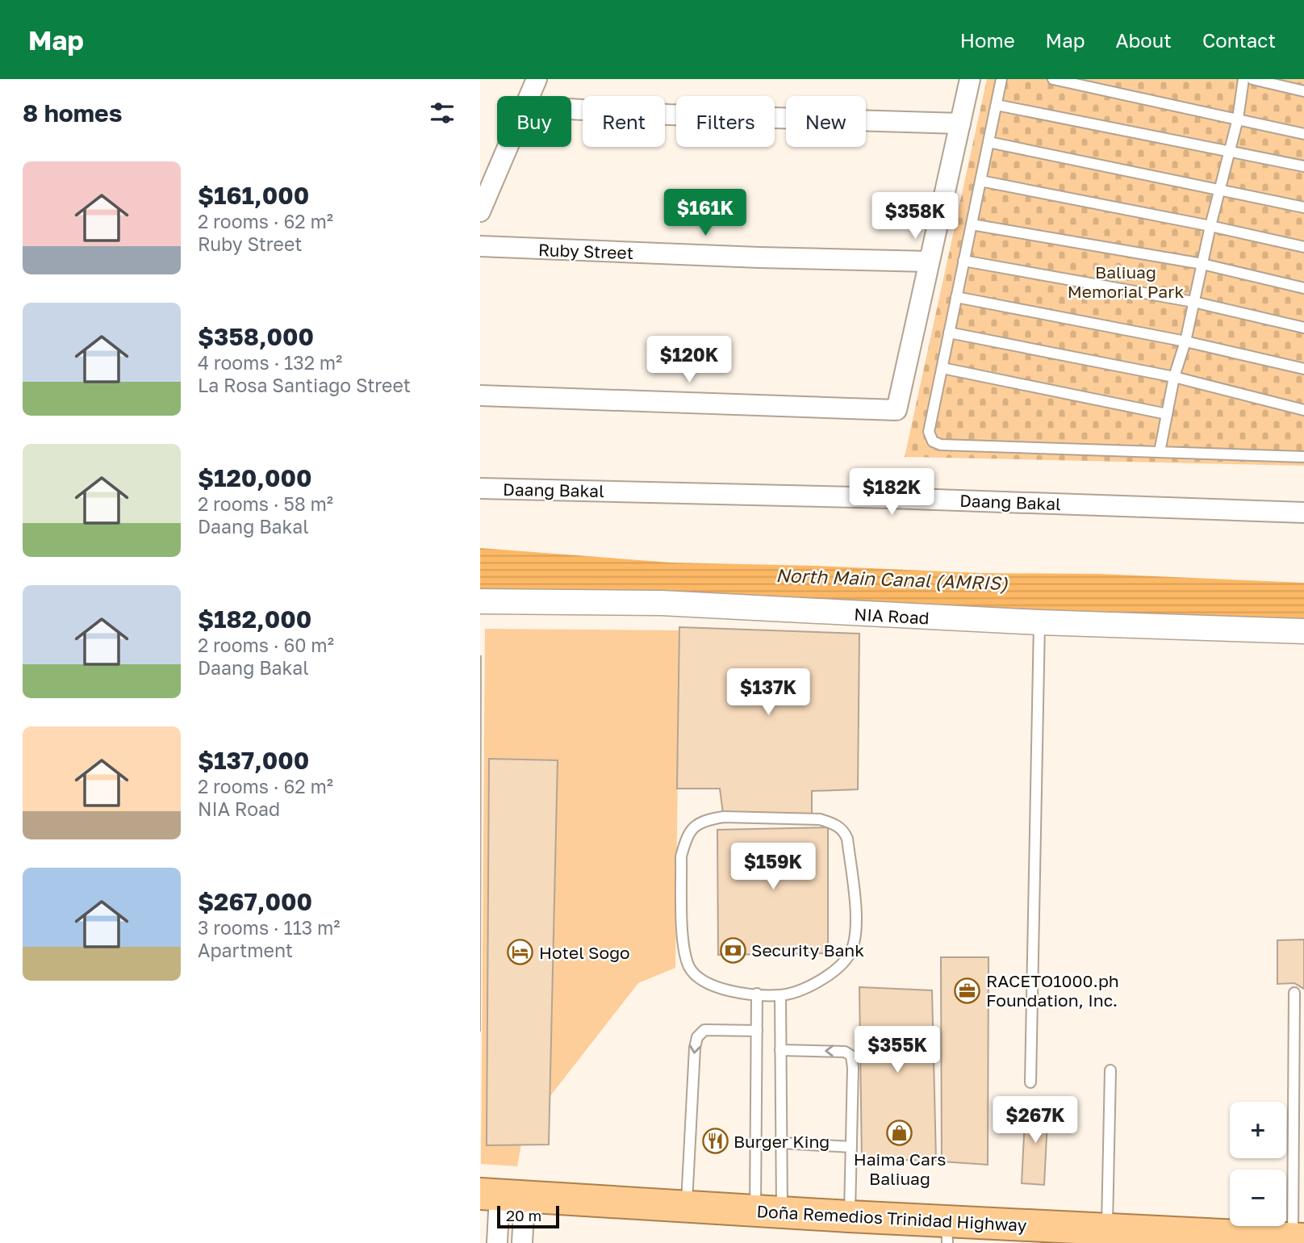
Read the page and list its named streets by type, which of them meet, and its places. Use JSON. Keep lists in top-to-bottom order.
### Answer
{
  "streets": {
    "highway": ["Doña Remedios Trinidad Highway"],
    "street": ["Ruby Street", "Daang Bakal", "NIA Road"]
  },
  "water": ["North Main Canal (AMRIS)"],
  "parks": ["Baliuag Memorial Park"],
  "places": {
    "bank": ["Security Bank"],
    "hotel": ["Hotel Sogo"],
    "office": ["RACETO1000.ph Foundation, Inc."],
    "shop": ["Haima Cars Baliuag"],
    "restaurant": ["Burger King"]
  },
  "scale_bar": "20 m",
  "page": {
    "header": "Map",
    "nav": [
      "Home",
      "Map",
      "About",
      "Contact"
    ],
    "heading": "8 homes",
    "chip": [
      "Buy",
      "Rent",
      "Filters",
      "New"
    ],
    "list": [
      {
        "name": "$161,000",
        "note": "2 rooms · 62 m² · Ruby Street"
      },
      {
        "name": "$358,000",
        "note": "4 rooms · 132 m² · La Rosa Santiago Street"
      },
      {
        "name": "$120,000",
        "note": "2 rooms · 58 m² · Daang Bakal"
      },
      {
        "name": "$182,000",
        "note": "2 rooms · 60 m² · Daang Bakal"
      },
      {
        "name": "$137,000",
        "note": "2 rooms · 62 m² · NIA Road"
      },
      {
        "name": "$267,000",
        "note": "3 rooms · 113 m² · Apartment"
      }
    ],
    "price": [
      "$161K",
      "$358K",
      "$120K",
      "$182K",
      "$137K",
      "$159K",
      "$355K",
      "$267K"
    ],
    "map_buttons": ["+", "−"],
    "scale": "20 m"
  }
}
